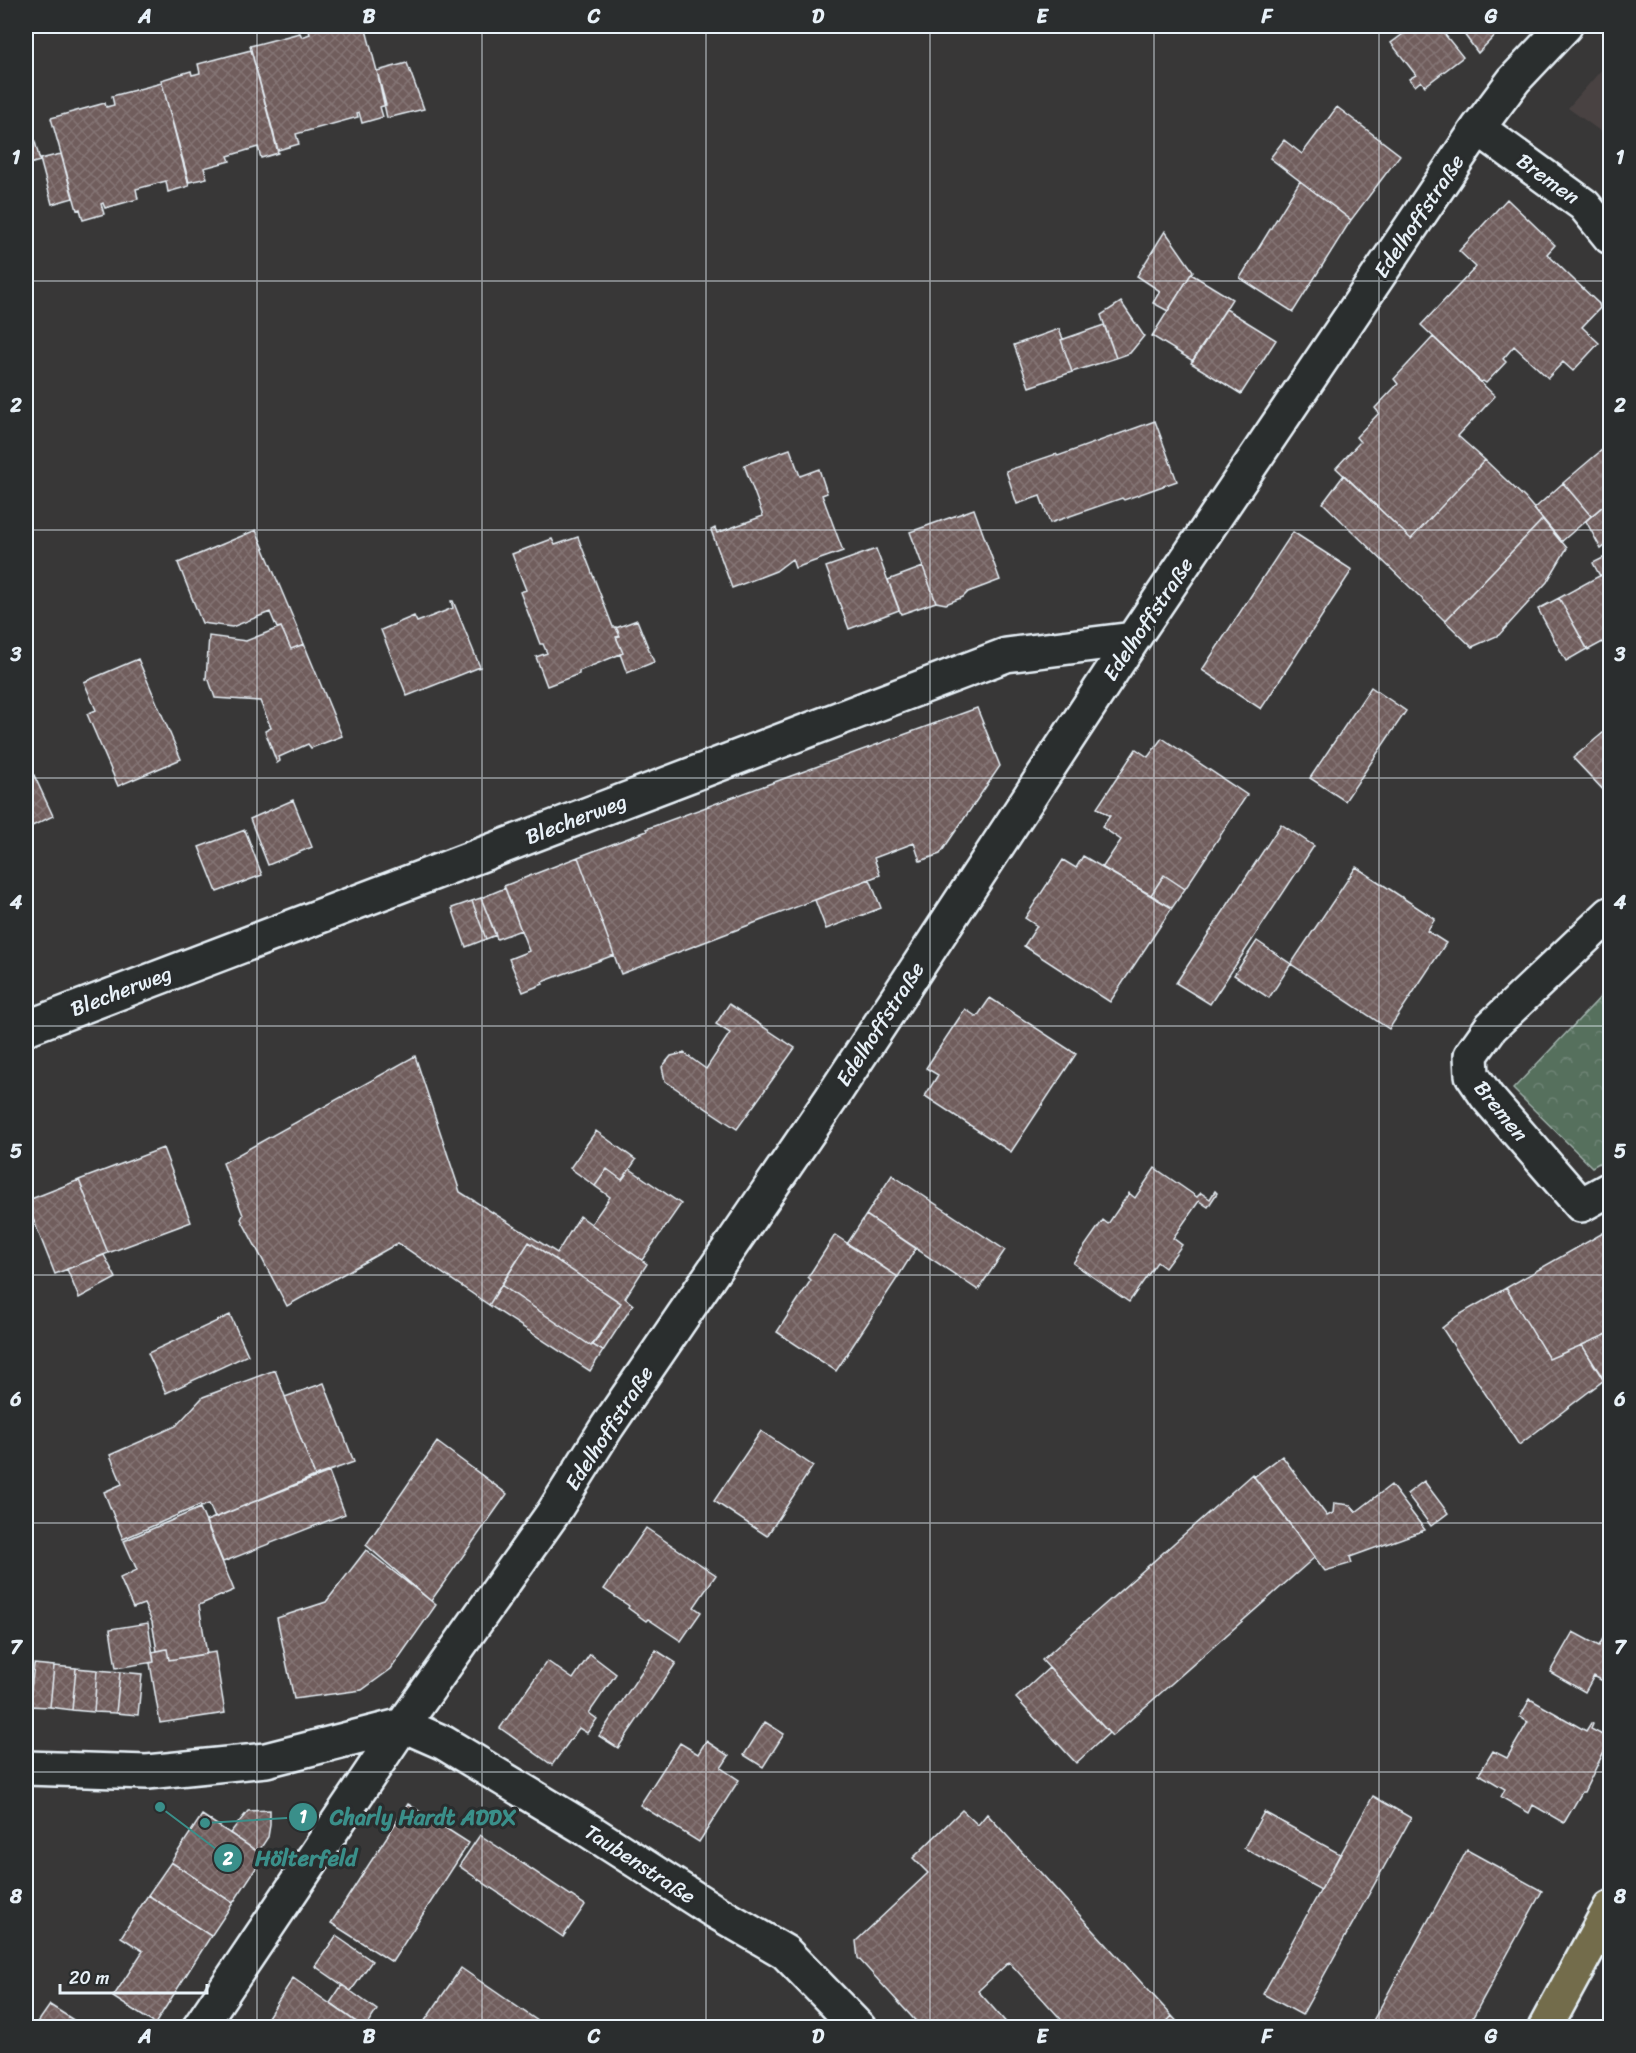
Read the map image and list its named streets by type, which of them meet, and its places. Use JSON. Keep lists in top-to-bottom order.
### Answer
{
  "streets": {
    "street": [
      "Bremen",
      "Edelhoffstraße",
      "Blecherweg",
      "Taubenstraße"
    ]
  },
  "crossings": [
    ["Bremen", "Edelhoffstraße"],
    ["Edelhoffstraße", "Blecherweg"],
    ["Edelhoffstraße", "Taubenstraße"]
  ],
  "places": ["Hölterfeld", "Charly Hardt ADDX"],
  "scale_bar": "20 m",
  "grid": {
    "columns": [
      "A",
      "B",
      "C",
      "D",
      "E",
      "F",
      "G"
    ],
    "rows": [
      "1",
      "2",
      "3",
      "4",
      "5",
      "6",
      "7",
      "8"
    ]
  }
}
